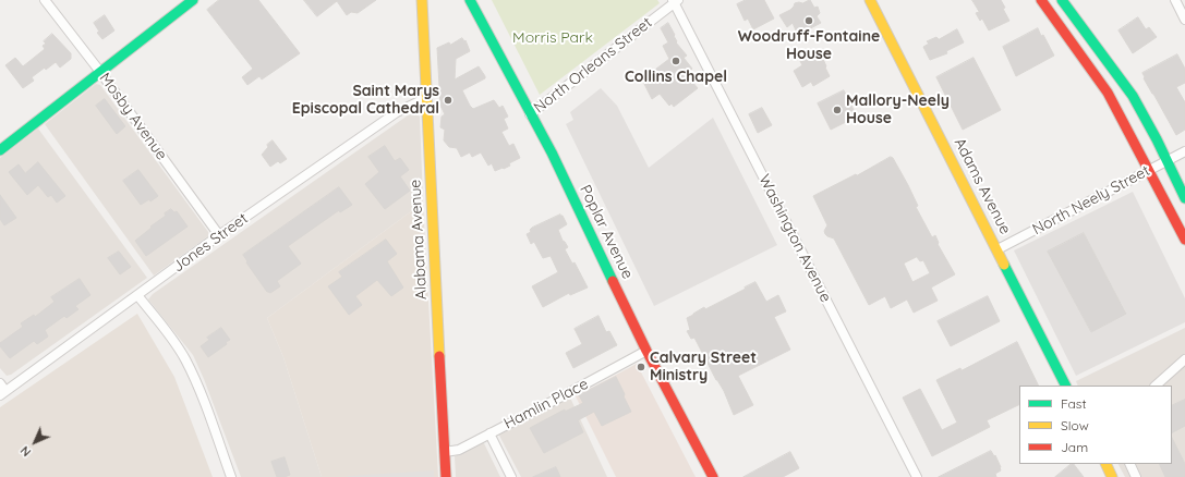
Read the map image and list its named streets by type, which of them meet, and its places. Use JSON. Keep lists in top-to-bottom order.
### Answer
{
  "streets": {
    "street": [
      "North Orleans Street",
      "Mosby Avenue",
      "Adams Avenue",
      "North Neely Street",
      "Poplar Avenue",
      "Washington Avenue",
      "Alabama Avenue",
      "Jones Street",
      "Hamlin Place"
    ]
  },
  "crossings": [
    ["North Orleans Street", "Poplar Avenue"],
    ["North Orleans Street", "Washington Avenue"],
    ["Mosby Avenue", "Jones Street"],
    ["Adams Avenue", "North Neely Street"],
    ["Poplar Avenue", "Hamlin Place"],
    ["Alabama Avenue", "Jones Street"],
    ["Alabama Avenue", "Hamlin Place"]
  ],
  "parks": ["Morris Park"],
  "places": [
    "Woodruff-Fontaine House",
    "Collins Chapel",
    "Saint Marys Episcopal Cathedral",
    "Mallory-Neely House",
    "Calvary Street Ministry"
  ],
  "legend": ["Fast", "Slow", "Jam"],
  "north": "bottom left"
}
